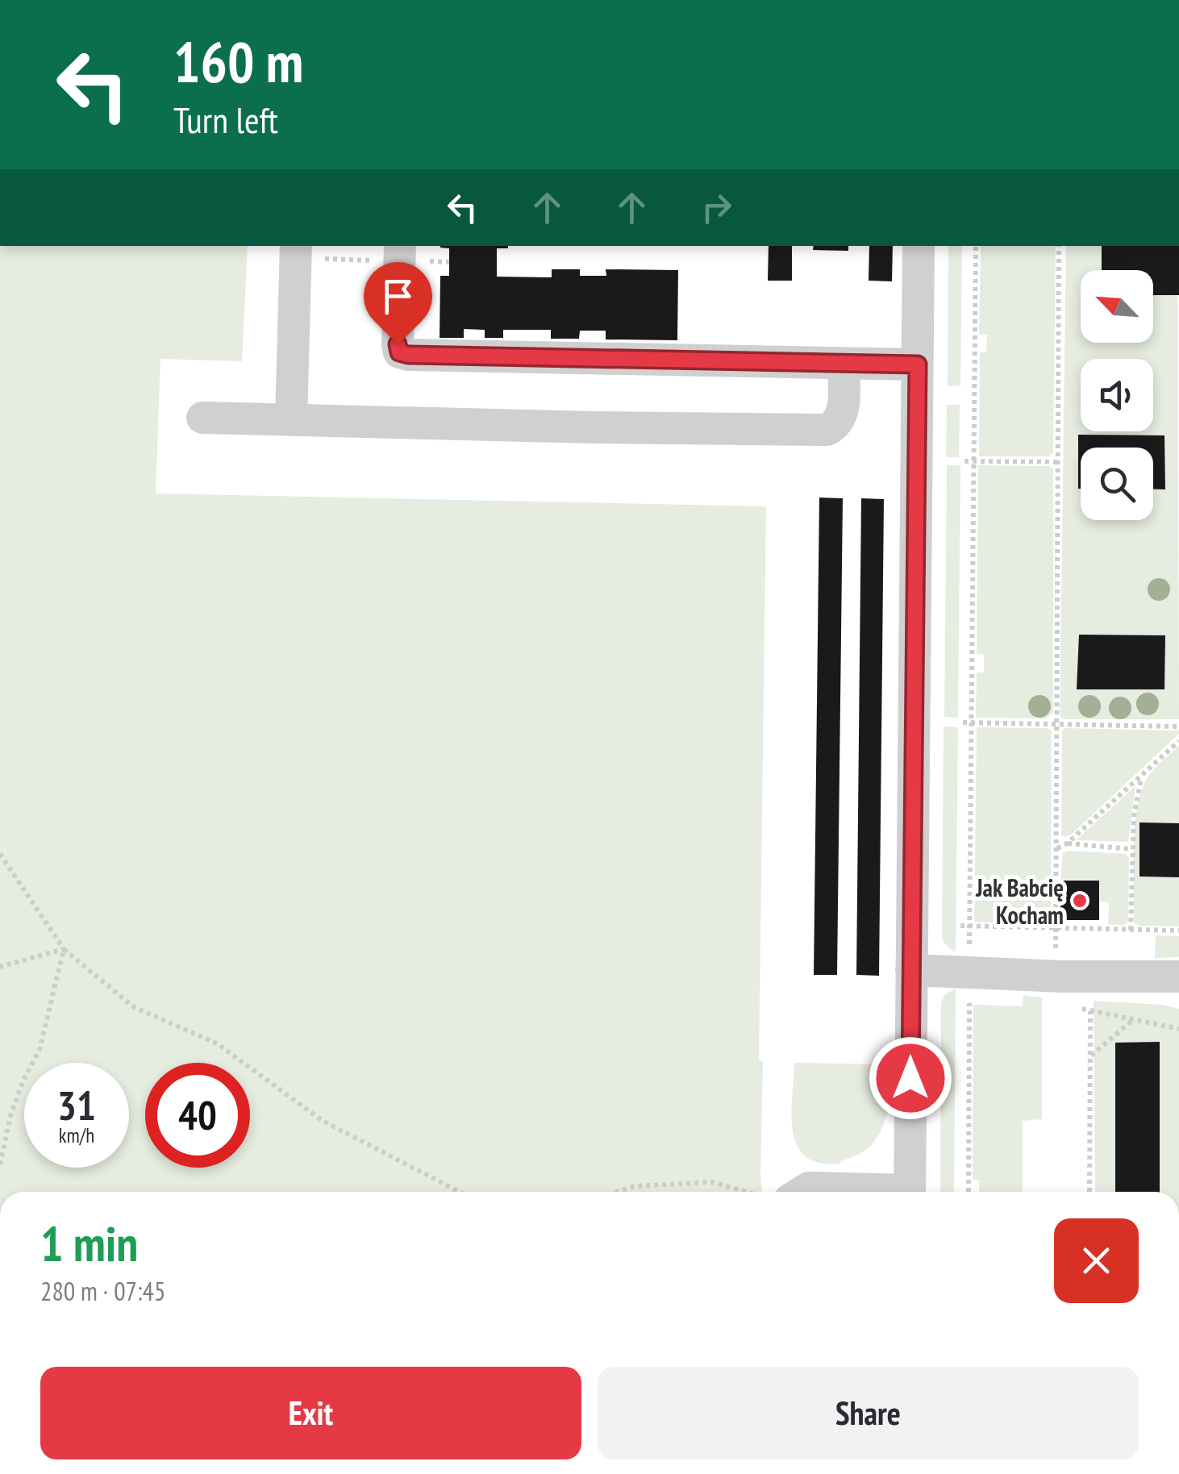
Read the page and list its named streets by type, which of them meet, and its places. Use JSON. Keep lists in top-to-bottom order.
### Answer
{
  "places": ["Jak Babcię Kocham"],
  "north": "top left",
  "page": {
    "turn": ["160 m", "Turn left"],
    "speed": "31 km/h",
    "limit": "40",
    "heading": ["1 min", "280 m · 07:45"],
    "buttons": ["Exit", "Share"]
  }
}
